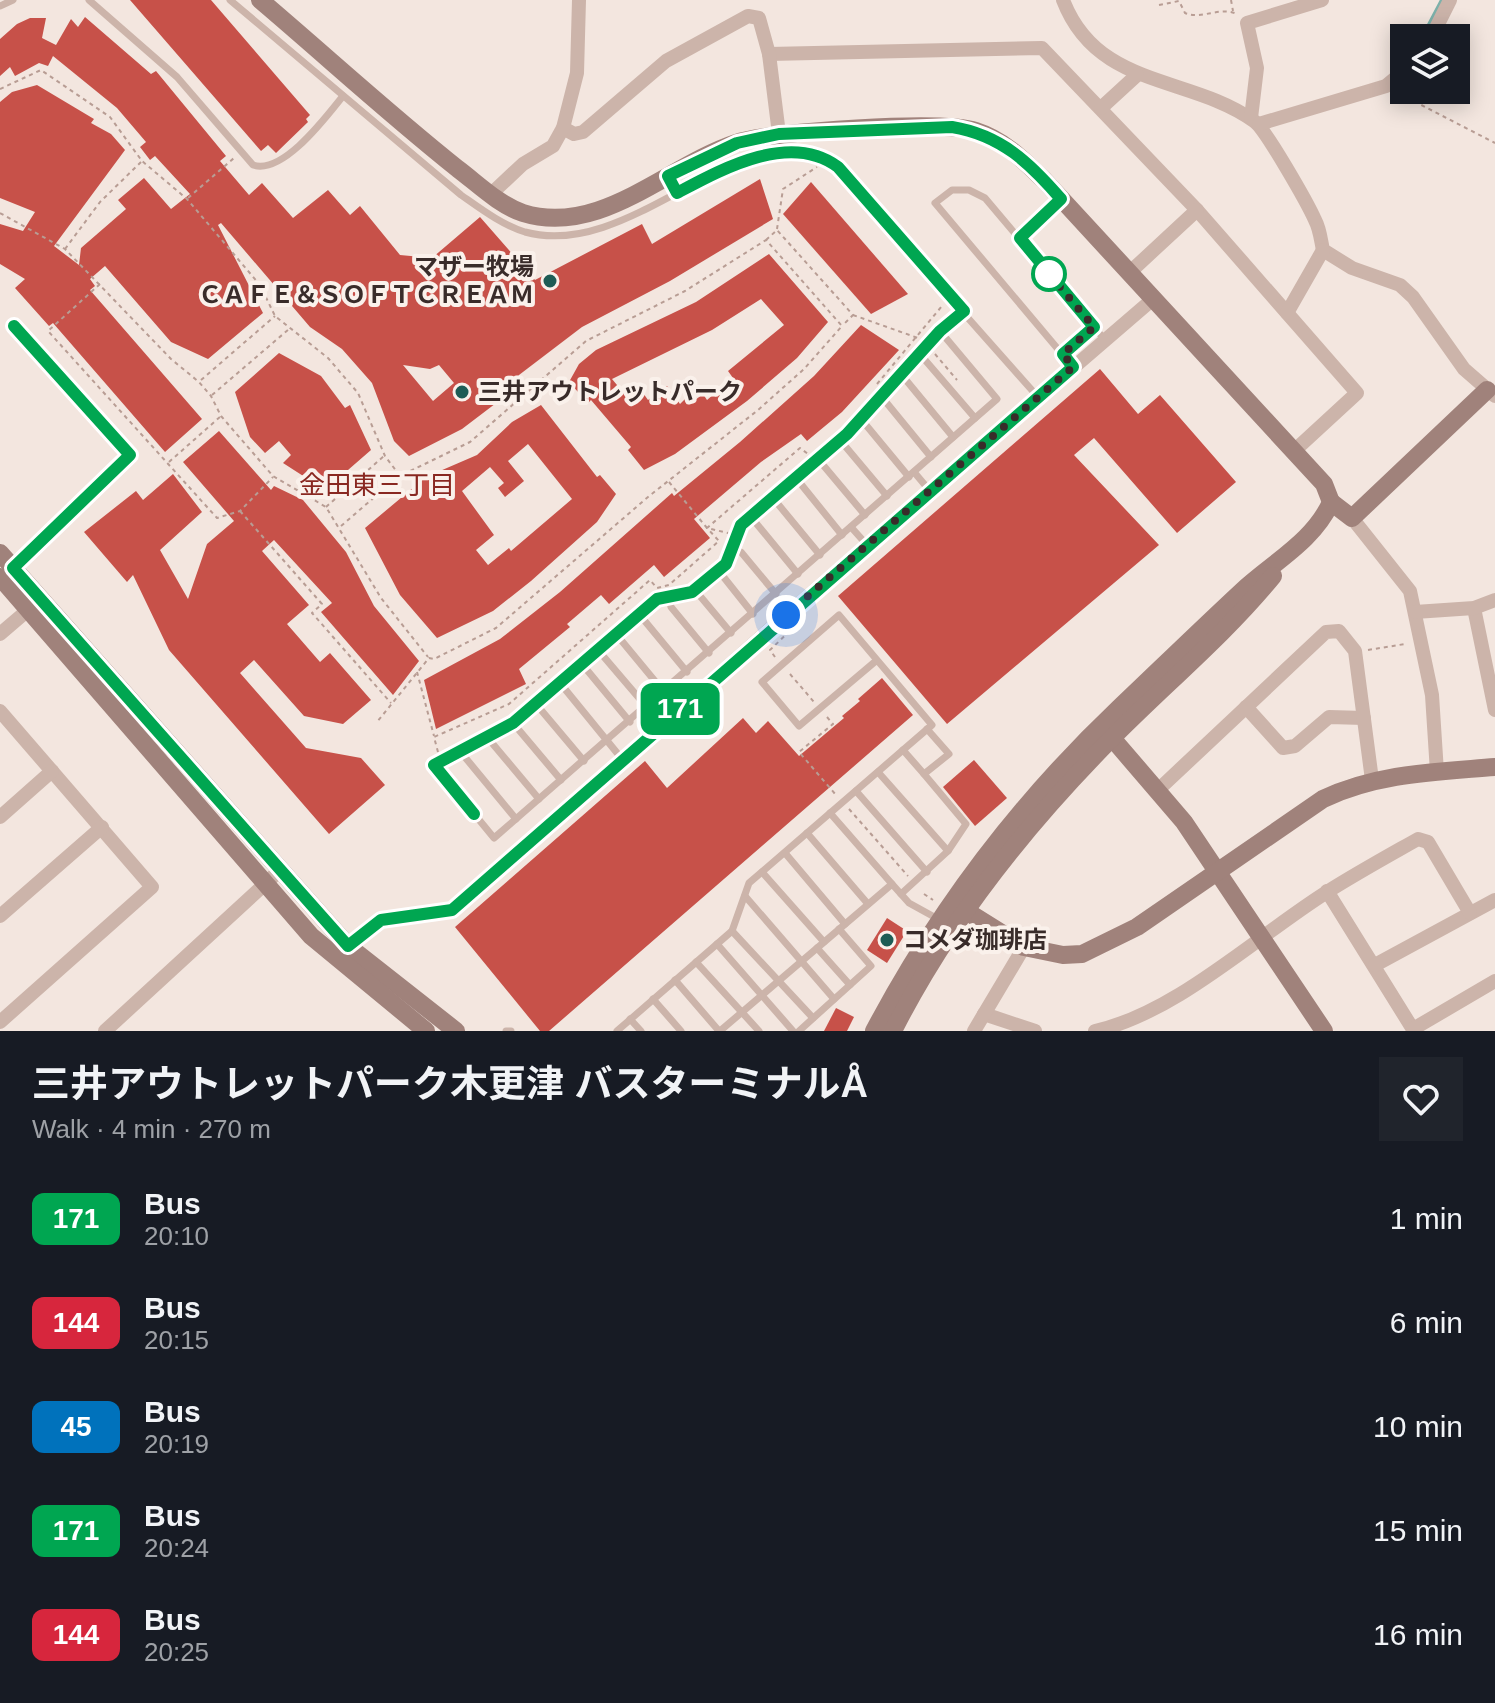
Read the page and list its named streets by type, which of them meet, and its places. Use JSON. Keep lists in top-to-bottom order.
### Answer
{
  "districts": ["金田東三丁目"],
  "places": ["マザー牧場 ＣＡＦＥ＆ＳＯＦＴＣＲＥＡＭ", "三井アウトレットパーク", "コメダ珈琲店"],
  "lines": ["bus line 171"],
  "page": {
    "on_map": "171",
    "heading": ["三井アウトレットパーク木更津 バスターミナルÅ", "Walk · 4 min · 270 m"],
    "list": [
      {
        "mark": "171",
        "name": "Bus",
        "note": "20:10",
        "value": "1 min"
      },
      {
        "mark": "144",
        "name": "Bus",
        "note": "20:15",
        "value": "6 min"
      },
      {
        "mark": "45",
        "name": "Bus",
        "note": "20:19",
        "value": "10 min"
      },
      {
        "mark": "171",
        "name": "Bus",
        "note": "20:24",
        "value": "15 min"
      },
      {
        "mark": "144",
        "name": "Bus",
        "note": "20:25",
        "value": "16 min"
      }
    ]
  }
}
